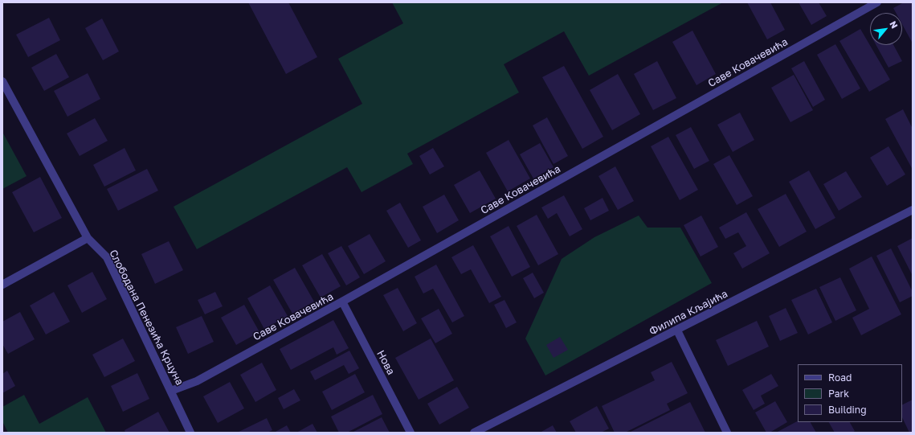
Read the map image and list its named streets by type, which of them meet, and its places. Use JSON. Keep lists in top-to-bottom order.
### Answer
{
  "streets": {
    "street": [
      "Саве Ковачевића",
      "Филипа Кљајића",
      "Слободана Пенезића Крцуна",
      "Нова"
    ]
  },
  "crossings": [
    ["Саве Ковачевића", "Слободана Пенезића Крцуна"],
    ["Саве Ковачевића", "Нова"]
  ],
  "legend": ["Road", "Park", "Building"],
  "north": "top right"
}
